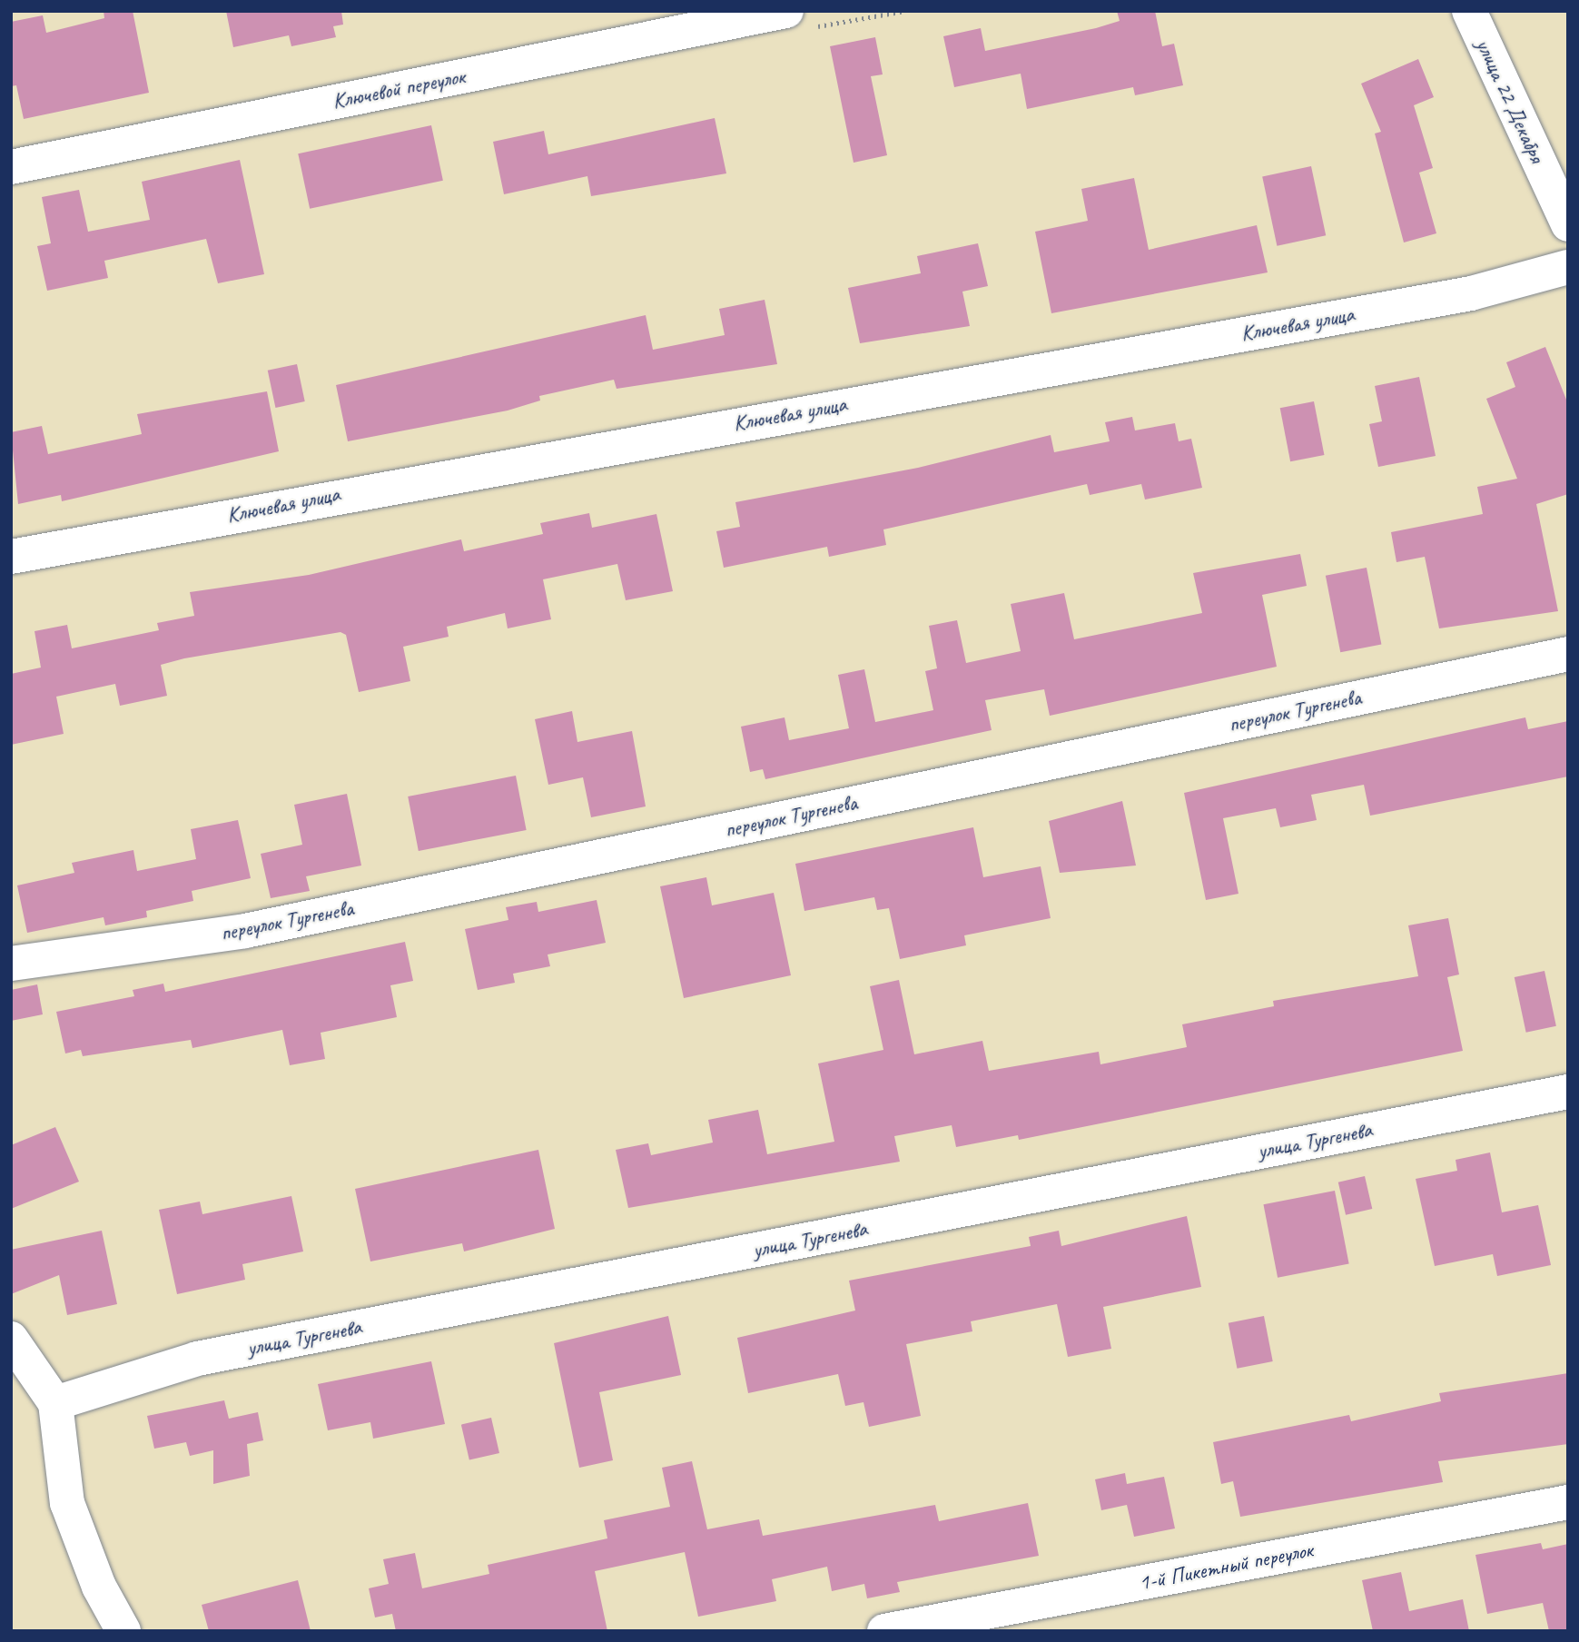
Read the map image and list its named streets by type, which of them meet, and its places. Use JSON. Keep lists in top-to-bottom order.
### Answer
{
  "streets": {
    "street": [
      "Ключевой переулок",
      "улица 22 Декабря",
      "Ключевая улица",
      "переулок Тургенева",
      "улица Тургенева",
      "1-й Пикетный переулок"
    ]
  }
}
